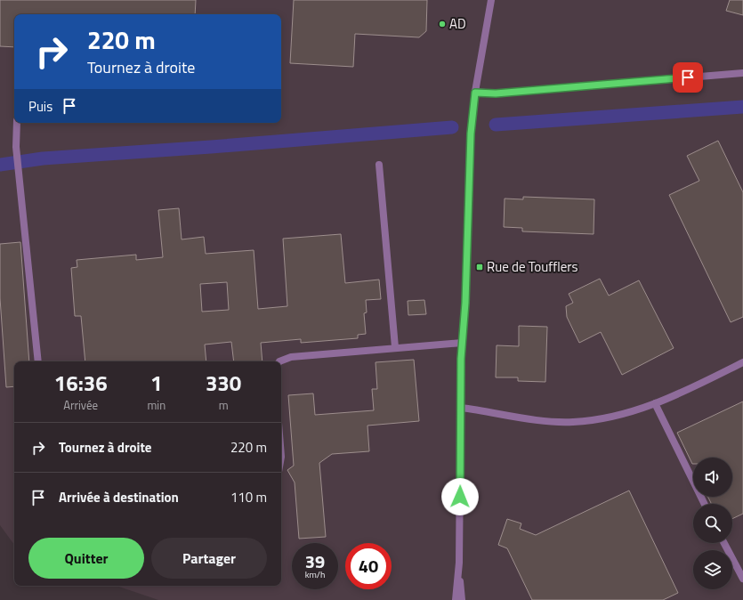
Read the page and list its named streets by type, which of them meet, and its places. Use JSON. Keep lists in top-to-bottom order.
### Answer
{
  "places": {
    "other": ["AD"],
    "transit": ["Rue de Toufflers"]
  },
  "page": {
    "turn": ["220 m", "Tournez à droite"],
    "then": "Puis",
    "eta": [
      "16:36",
      "Arrivée",
      "1",
      "min",
      "330",
      "m"
    ],
    "list": [
      {
        "name": "Tournez à droite",
        "value": "220 m"
      },
      {
        "name": "Arrivée à destination",
        "value": "110 m"
      }
    ],
    "buttons": ["Quitter", "Partager"],
    "speed": "39 km/h",
    "limit": "40"
  }
}
